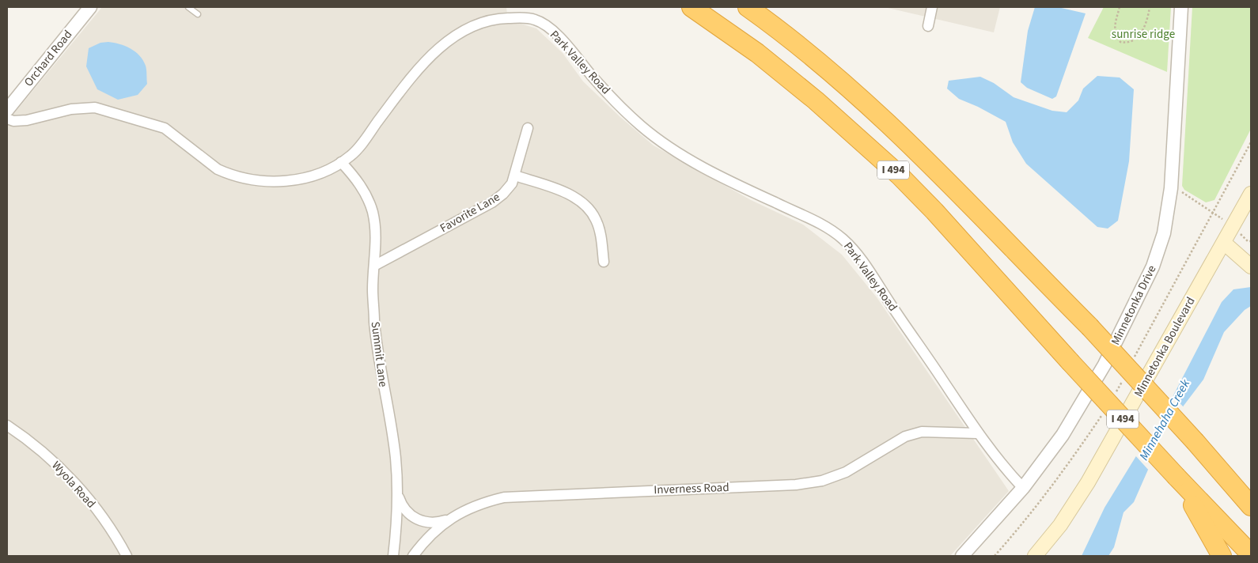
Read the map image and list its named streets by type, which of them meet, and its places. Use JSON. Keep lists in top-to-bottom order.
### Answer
{
  "streets": {
    "highway": ["I 494"],
    "main road": ["Minnetonka Boulevard"],
    "street": [
      "Orchard Road",
      "Park Valley Road",
      "Favorite Lane",
      "Minnetonka Drive",
      "Summit Lane",
      "Wyola Road",
      "Inverness Road"
    ]
  },
  "crossings": [
    ["Park Valley Road", "Minnetonka Drive"],
    ["Park Valley Road", "Summit Lane"],
    ["Park Valley Road", "Inverness Road"],
    ["Favorite Lane", "Summit Lane"]
  ],
  "water": ["Minnehaha Creek"],
  "parks": ["sunrise ridge"]
}
